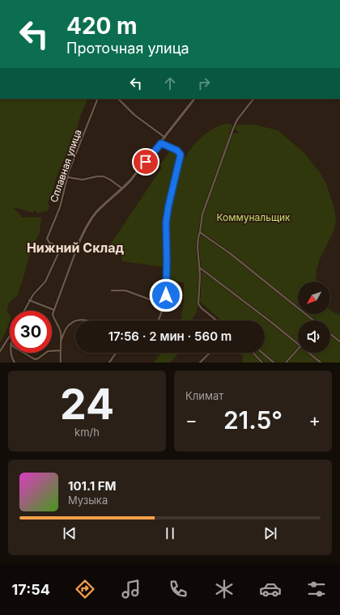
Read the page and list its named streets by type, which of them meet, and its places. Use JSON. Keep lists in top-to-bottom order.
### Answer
{
  "streets": {
    "street": ["Сплавная улица"]
  },
  "districts": ["Нижний Склад"],
  "parks": ["Коммунальщик"],
  "north": "bottom left",
  "page": {
    "turn": ["420 m", "Проточная улица"],
    "limit": "30",
    "trip": "17:56 · 2 мин · 560 m",
    "tile": [
      ["24", "km/h"],
      "Климат"
    ],
    "heat": ["−", "21.5°", "+"],
    "song": ["101.1 FM", "Музыка"],
    "tabs": "17:54"
  }
}
